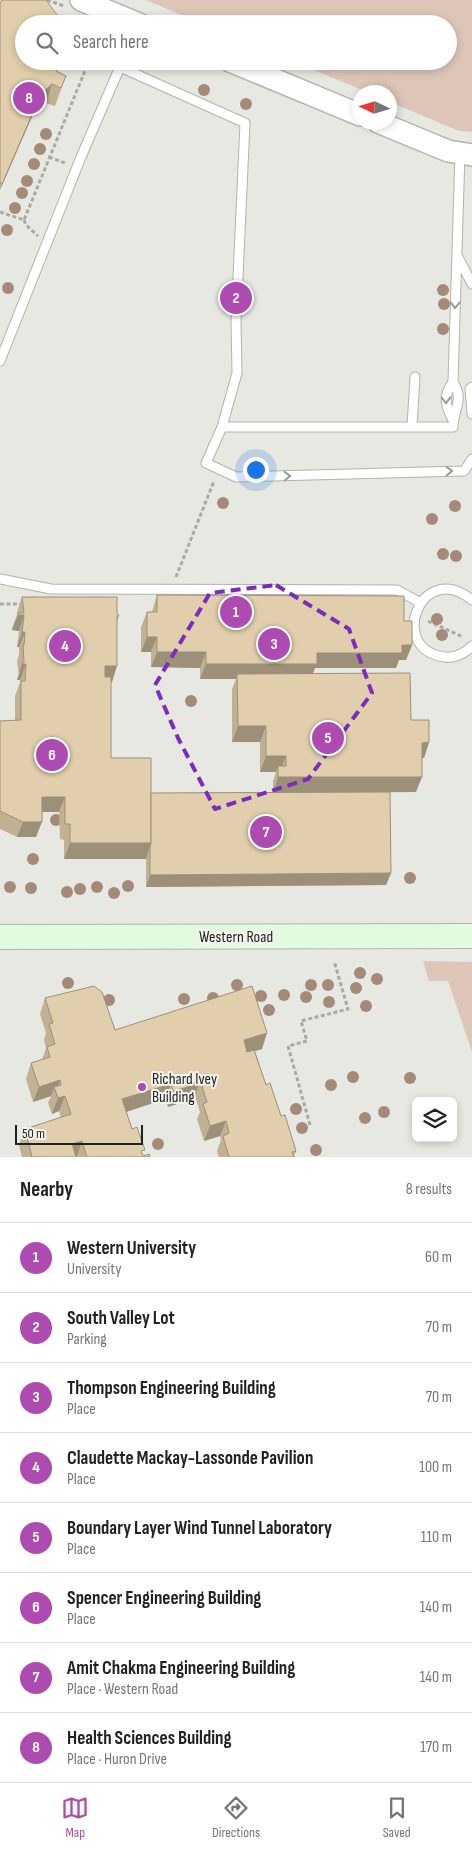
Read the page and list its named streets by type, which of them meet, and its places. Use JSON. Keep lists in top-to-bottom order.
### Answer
{
  "streets": {
    "main road": ["Western Road"]
  },
  "places": ["Richard Ivey Building"],
  "scale_bar": "50 m",
  "north": "left",
  "page": {
    "search": "Search here",
    "pins": [
      "8",
      "2",
      "1",
      "3",
      "4",
      "5",
      "6",
      "7"
    ],
    "scale": "50 m",
    "heading": ["Nearby", "8 results"],
    "list": [
      {
        "mark": "1",
        "name": "Western University",
        "note": "University",
        "value": "60 m"
      },
      {
        "mark": "2",
        "name": "South Valley Lot",
        "note": "Parking",
        "value": "70 m"
      },
      {
        "mark": "3",
        "name": "Thompson Engineering Building",
        "note": "Place",
        "value": "70 m"
      },
      {
        "mark": "4",
        "name": "Claudette Mackay-Lassonde Pavilion",
        "note": "Place",
        "value": "100 m"
      },
      {
        "mark": "5",
        "name": "Boundary Layer Wind Tunnel Laboratory",
        "note": "Place",
        "value": "110 m"
      },
      {
        "mark": "6",
        "name": "Spencer Engineering Building",
        "note": "Place",
        "value": "140 m"
      },
      {
        "mark": "7",
        "name": "Amit Chakma Engineering Building",
        "note": "Place · Western Road",
        "value": "140 m"
      },
      {
        "mark": "8",
        "name": "Health Sciences Building",
        "note": "Place · Huron Drive",
        "value": "170 m"
      }
    ],
    "nav": ["Map", "Directions", "Saved"]
  }
}
